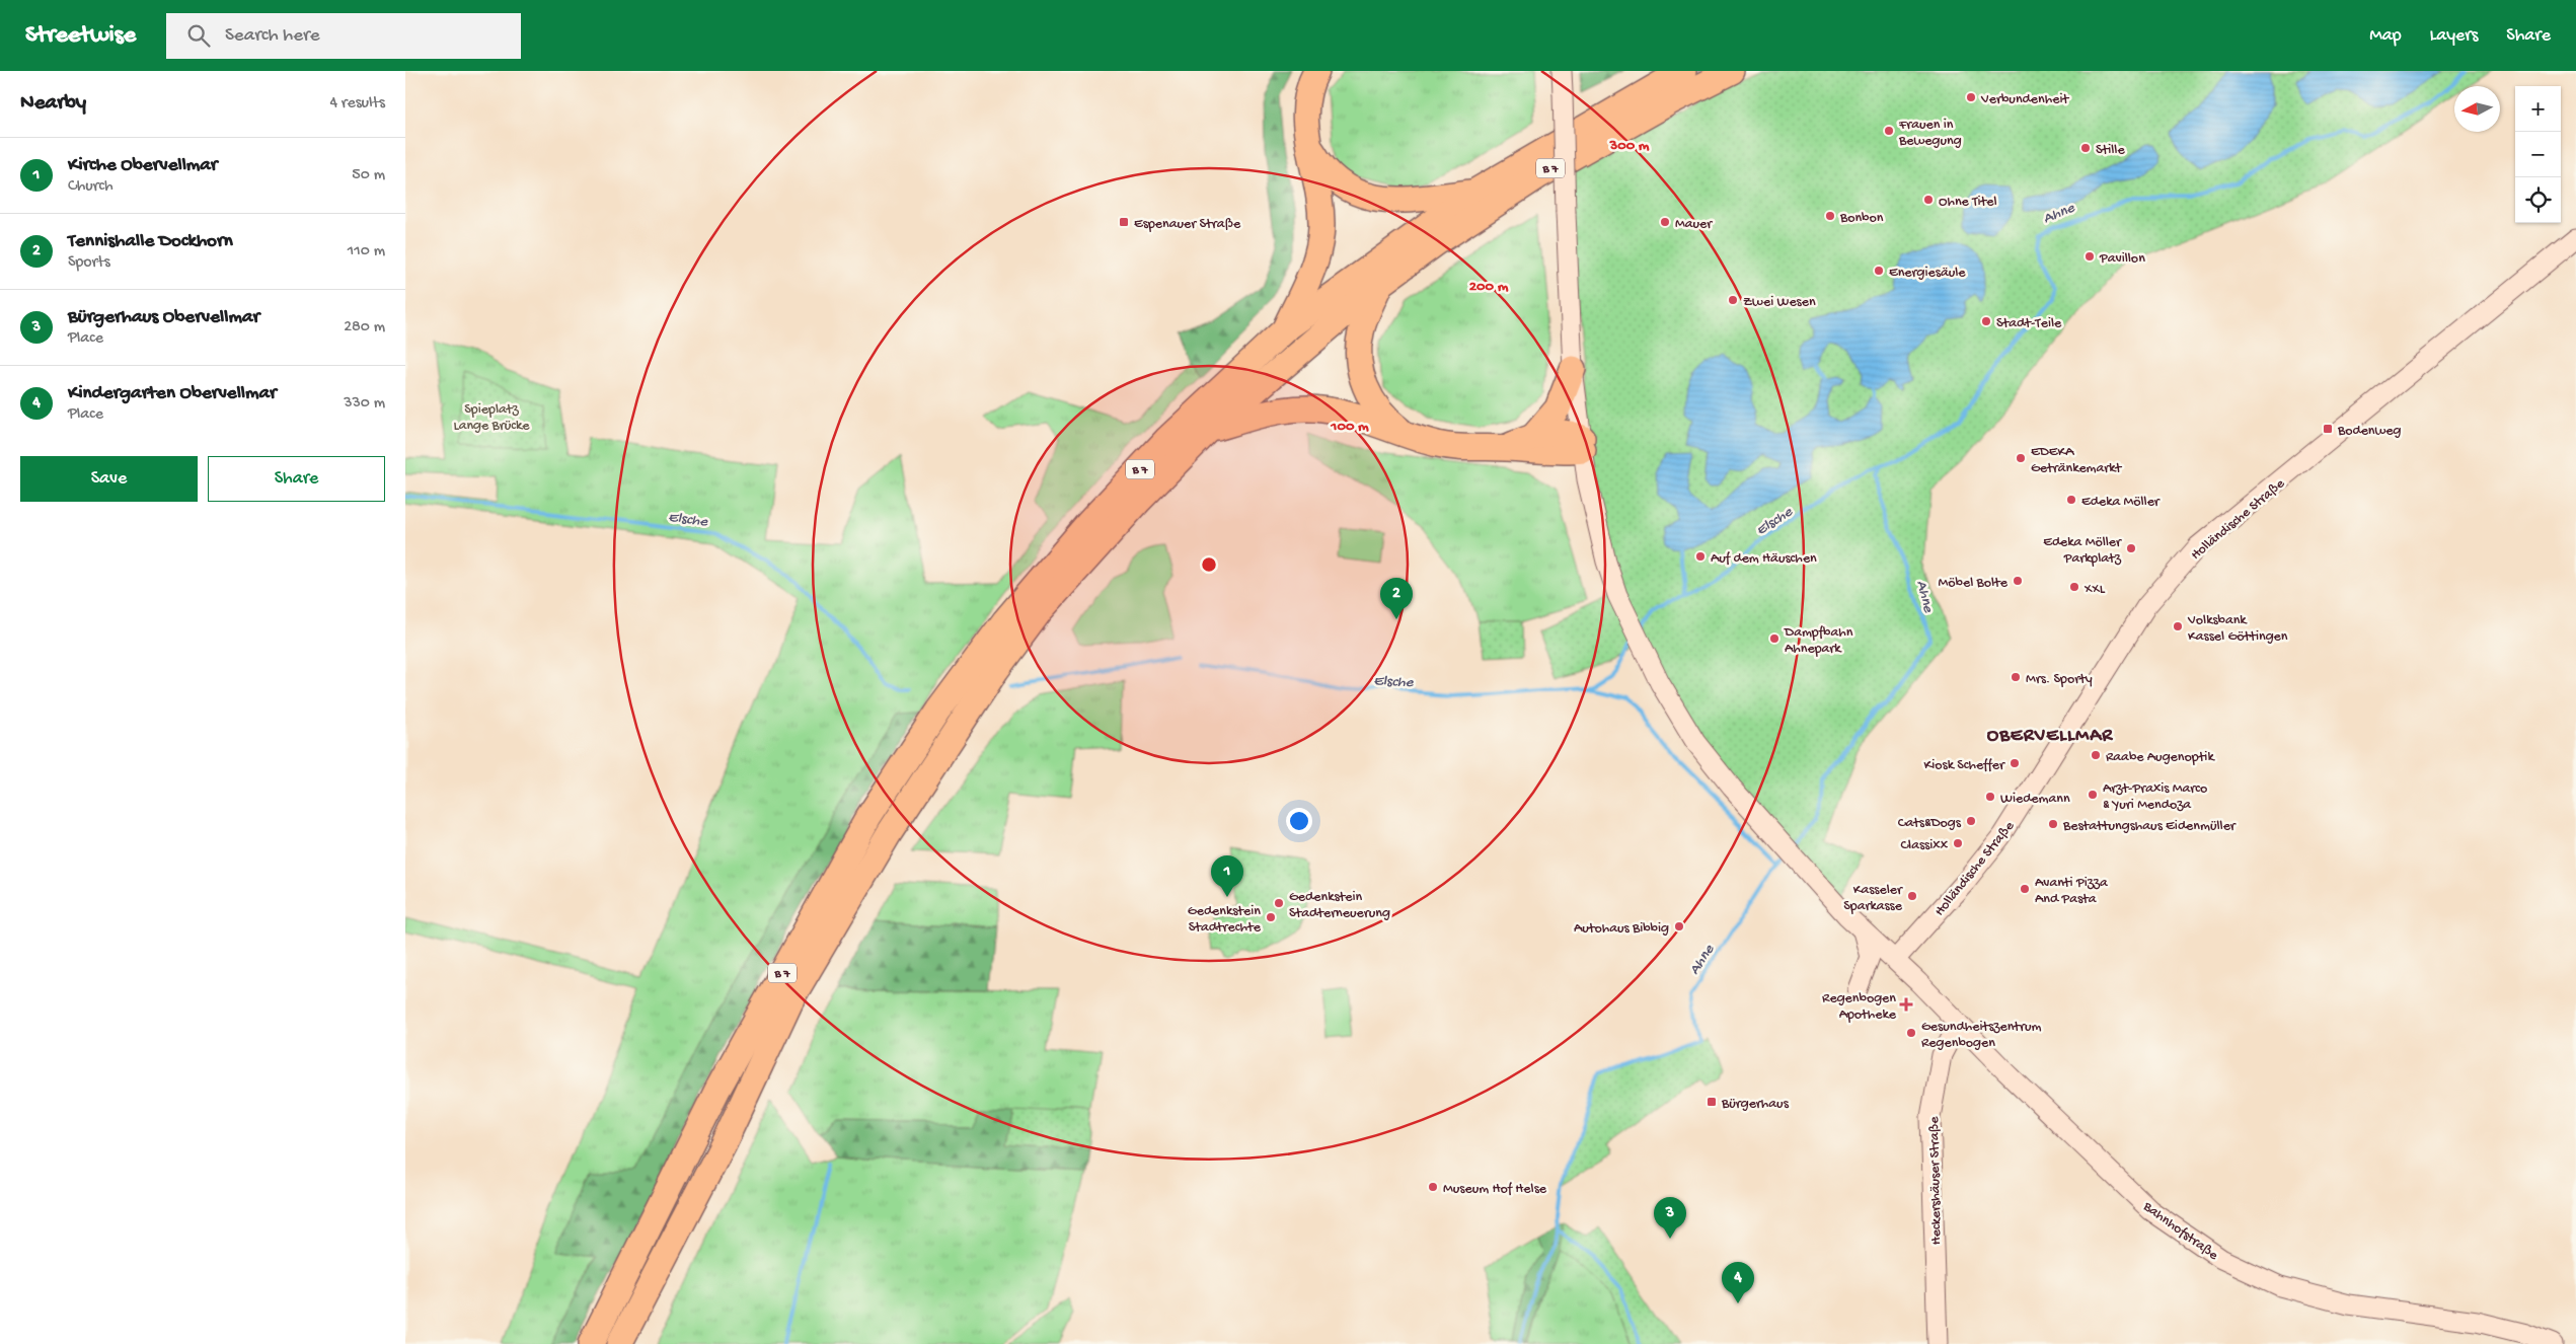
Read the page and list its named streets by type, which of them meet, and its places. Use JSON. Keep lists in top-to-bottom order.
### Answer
{
  "streets": {
    "highway": ["B 7"],
    "main road": ["Holländische Straße", "Heckershäuser Straße", "Bahnhofstraße"]
  },
  "crossings": [
    ["Holländische Straße", "Bahnhofstraße"],
    ["Heckershäuser Straße", "Bahnhofstraße"]
  ],
  "districts": ["OBERVELLMAR"],
  "water": ["Ahne", "Elsche"],
  "parks": ["Spieplatz Lange Brücke"],
  "places": {
    "other": [
      "Verbundenheit",
      "Frauen in Bewegung",
      "Stille",
      "Ohne Titel",
      "Bonbon",
      "Mauer",
      "Pavillon",
      "Energiesäule",
      "Zwei Wesen",
      "Stadt-Teile",
      "EDEKA Getränkemarkt",
      "Edeka Möller",
      "Edeka Möller Parkplatz",
      "Auf dem Häuschen",
      "Möbel Bolte",
      "XXL",
      "Volksbank Kassel Göttingen",
      "Dampfbahn Ahnepark",
      "Mrs. Sporty",
      "Raabe Augenoptik",
      "Kiosk Scheffer",
      "Arzt-Praxis Marco & Yuri Mendoza",
      "Wiedemann",
      "Cats&Dogs",
      "Bestattungshaus Eidenmüller",
      "Classixx",
      "Avanti Pizza And Pasta",
      "Kasseler Sparkasse",
      "Gedenkstein Stadterneuerung",
      "Gedenkstein Stadtrechte",
      "Autohaus Bibbig",
      "Gesundheitszentrum Regenbogen",
      "Museum Hof Helse"
    ],
    "transit": ["Espenauer Straße", "Bodenweg", "Bürgerhaus"],
    "health": ["Regenbogen Apotheke"]
  },
  "north": "left",
  "page": {
    "header": "Streetwise",
    "search": "Search here",
    "nav": ["Map", "Layers", "Share"],
    "heading": ["Nearby", "4 results"],
    "map_buttons": ["+", "−"],
    "list": [
      {
        "mark": "1",
        "name": "Kirche Obervellmar",
        "note": "Church",
        "value": "50 m"
      },
      {
        "mark": "2",
        "name": "Tennishalle Dockhorn",
        "note": "Sports",
        "value": "110 m"
      },
      {
        "mark": "3",
        "name": "Bürgerhaus Obervellmar",
        "note": "Place",
        "value": "280 m"
      },
      {
        "mark": "4",
        "name": "Kindergarten Obervellmar",
        "note": "Place",
        "value": "330 m"
      }
    ],
    "buttons": ["Save", "Share"],
    "pins": [
      "2",
      "1",
      "3",
      "4"
    ]
  },
  "rings": ["300 m", "200 m", "100 m"]
}
